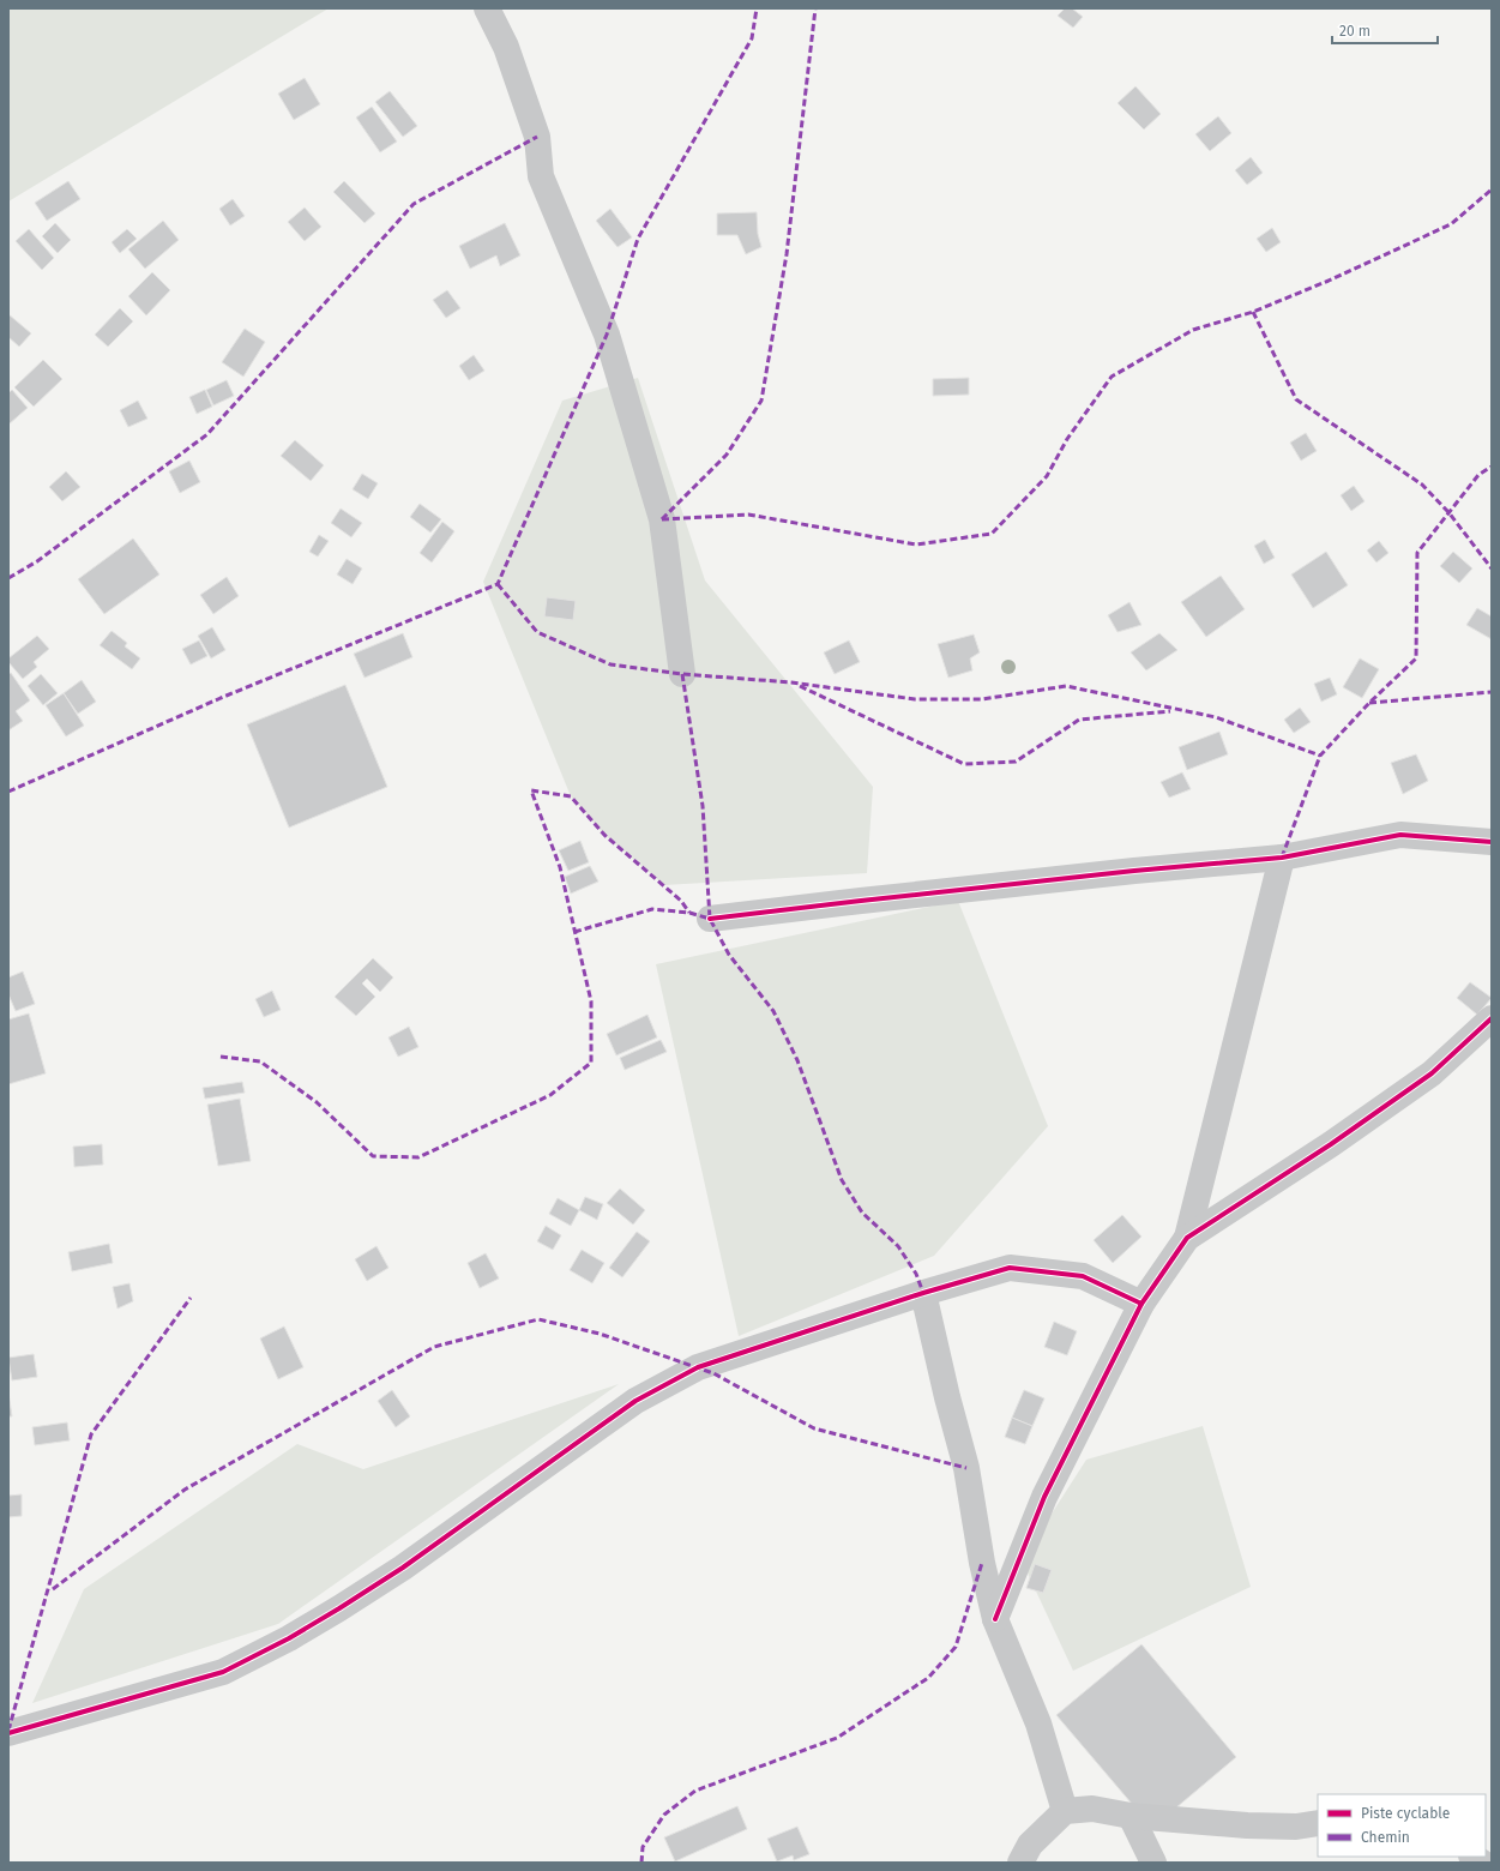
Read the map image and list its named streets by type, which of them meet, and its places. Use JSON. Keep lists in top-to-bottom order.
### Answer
{
  "legend": ["Piste cyclable", "Chemin"],
  "scale_bar": "20 m"
}
